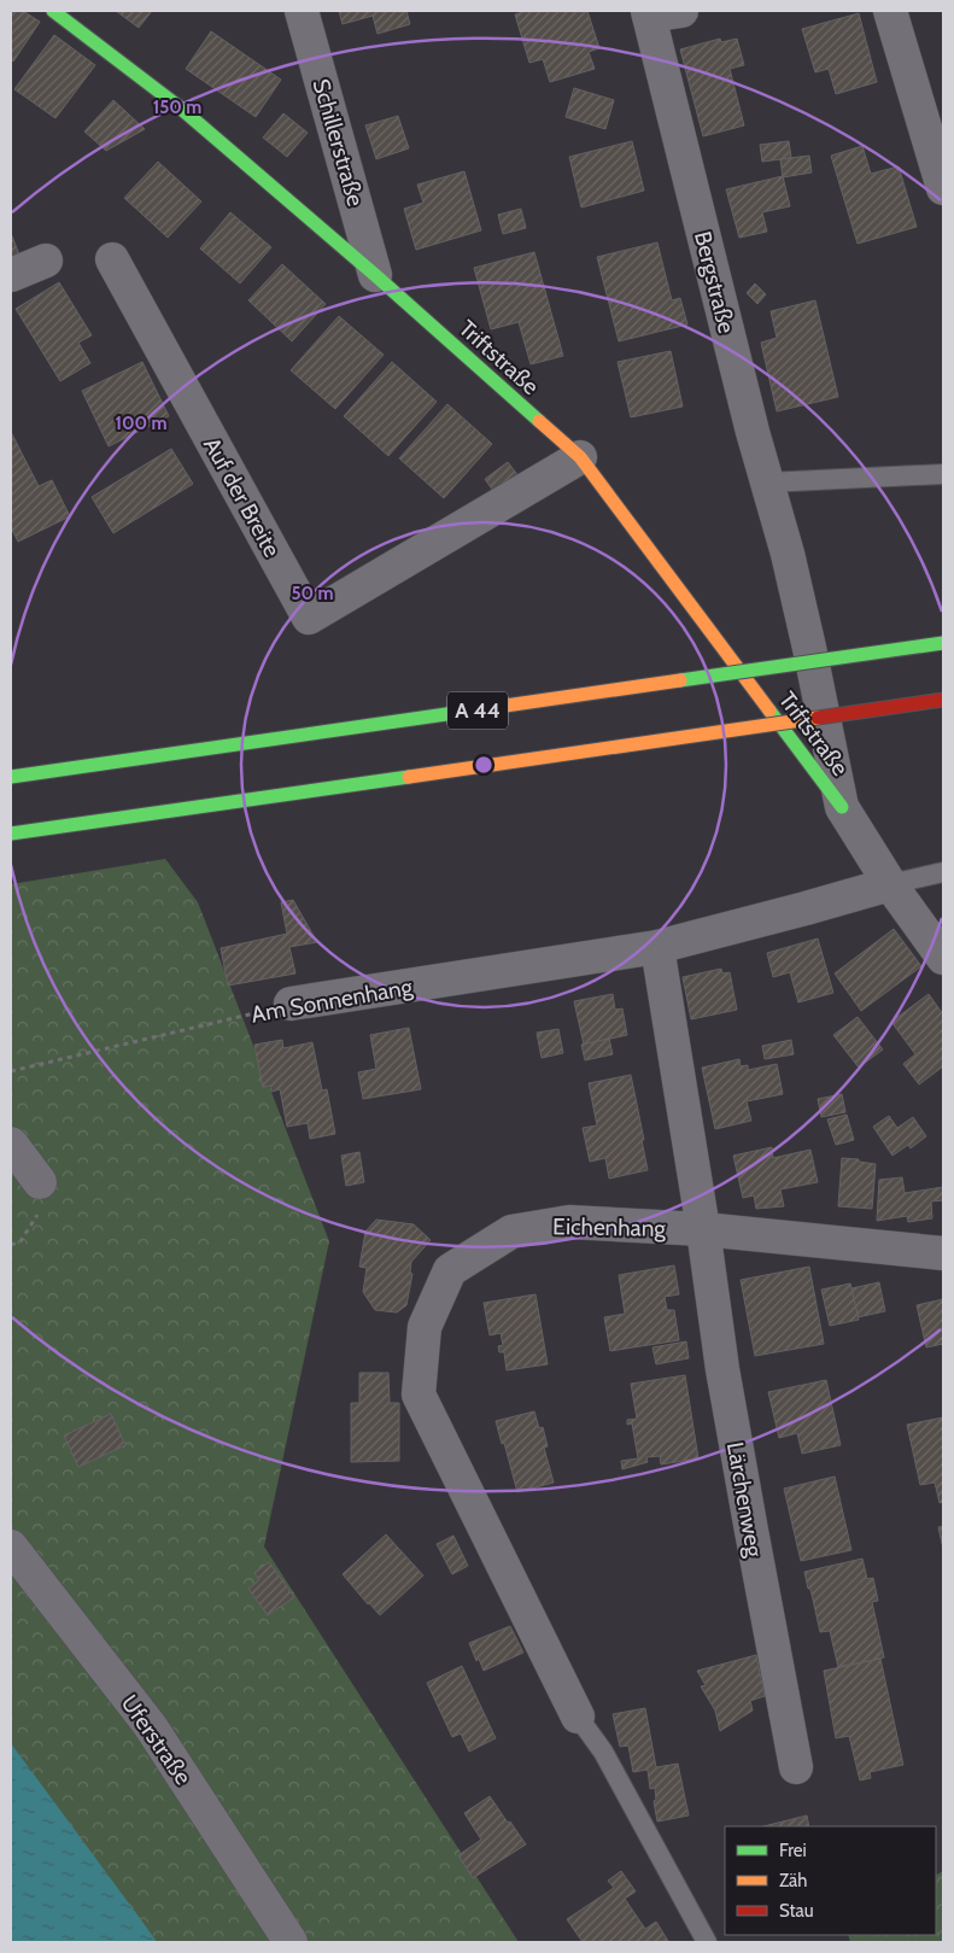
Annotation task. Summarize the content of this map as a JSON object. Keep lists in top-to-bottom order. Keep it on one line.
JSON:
{"streets":{"main road":["Triftstraße","A 44"],"street":["Schillerstraße","Bergstraße","Auf der Breite","Am Sonnenhang","Eichenhang","Lärchenweg","Uferstraße"]},"crossings":[["Schillerstraße","Triftstraße"],["Bergstraße","Triftstraße"],["Triftstraße","Auf der Breite"],["Eichenhang","Lärchenweg"]],"legend":["Frei","Zäh","Stau"],"rings":["150 m","100 m","50 m"]}
